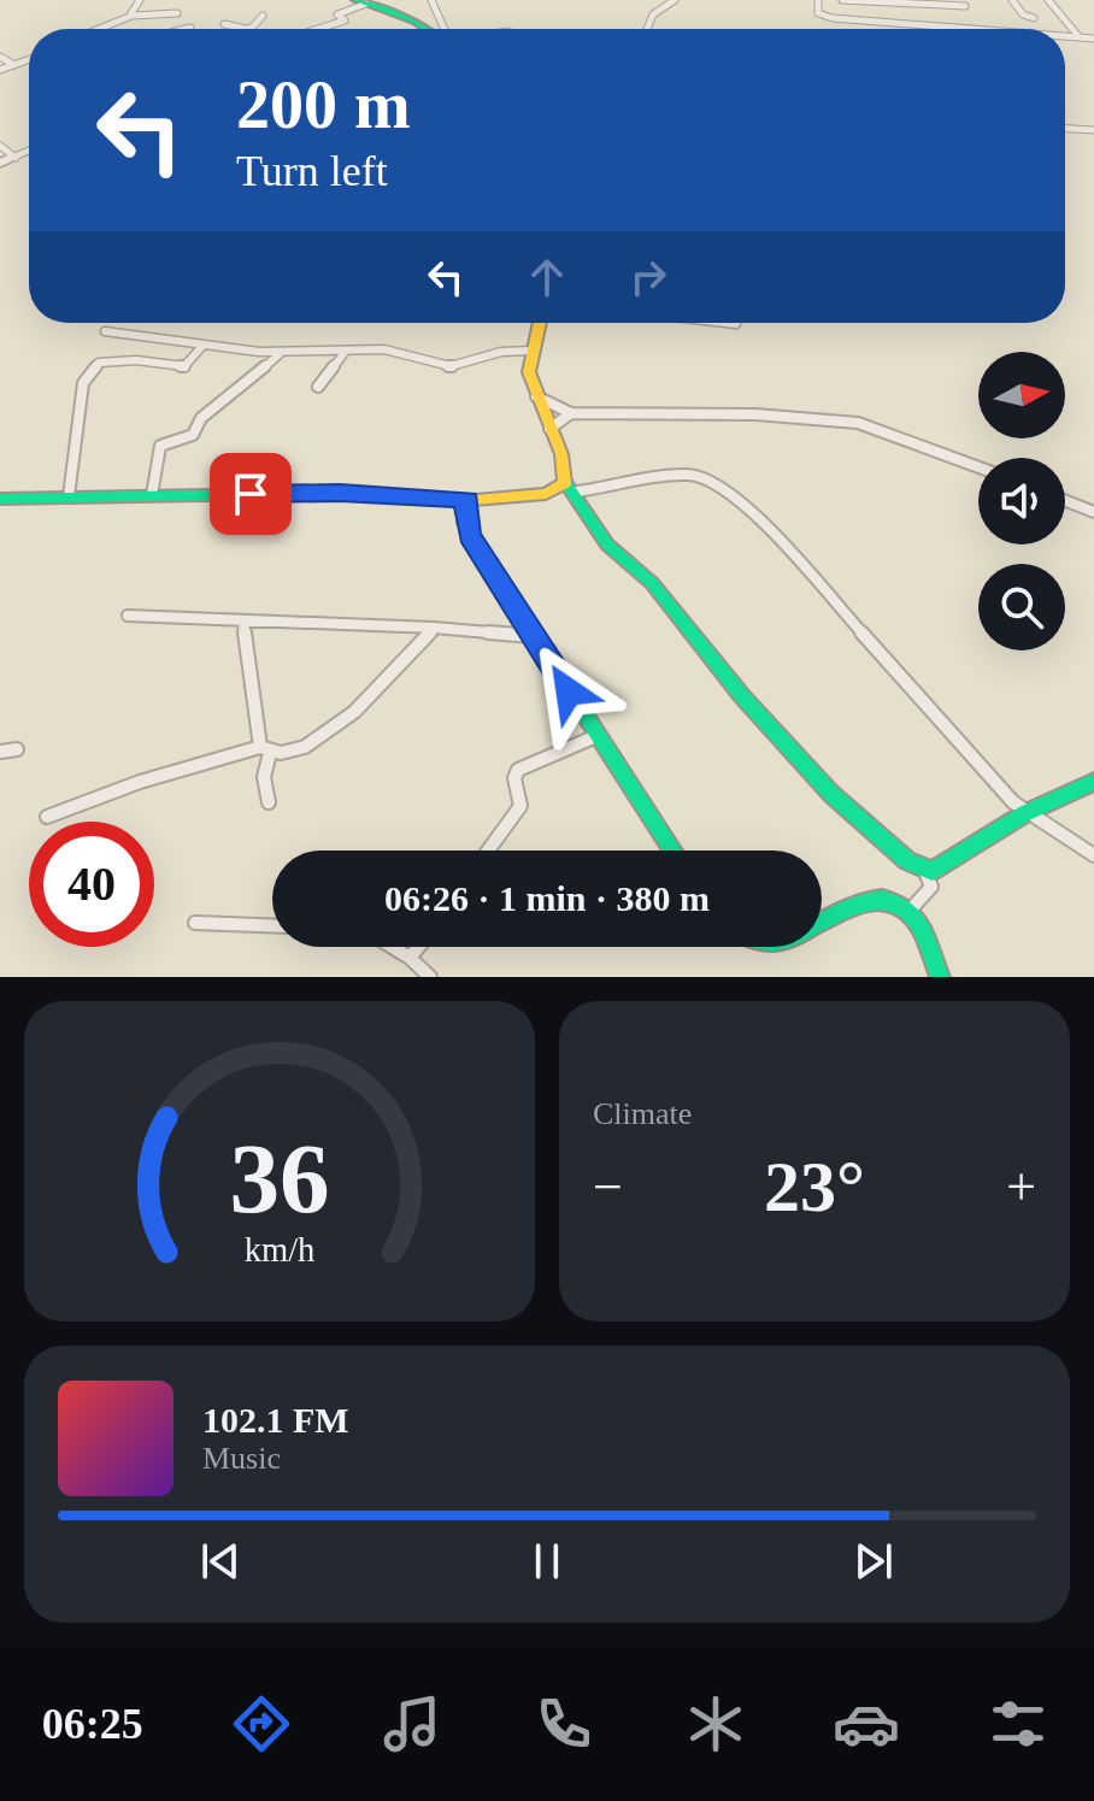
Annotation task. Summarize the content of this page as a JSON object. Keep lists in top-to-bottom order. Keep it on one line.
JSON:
{"north":"right","page":{"turn":["200 m","Turn left"],"limit":"40","trip":"06:26 · 1 min · 380 m","tile":"Climate","heat":["−","23°","+"],"song":["102.1 FM","Music"],"tabs":"06:25","gauge":["36","km/h"]}}
